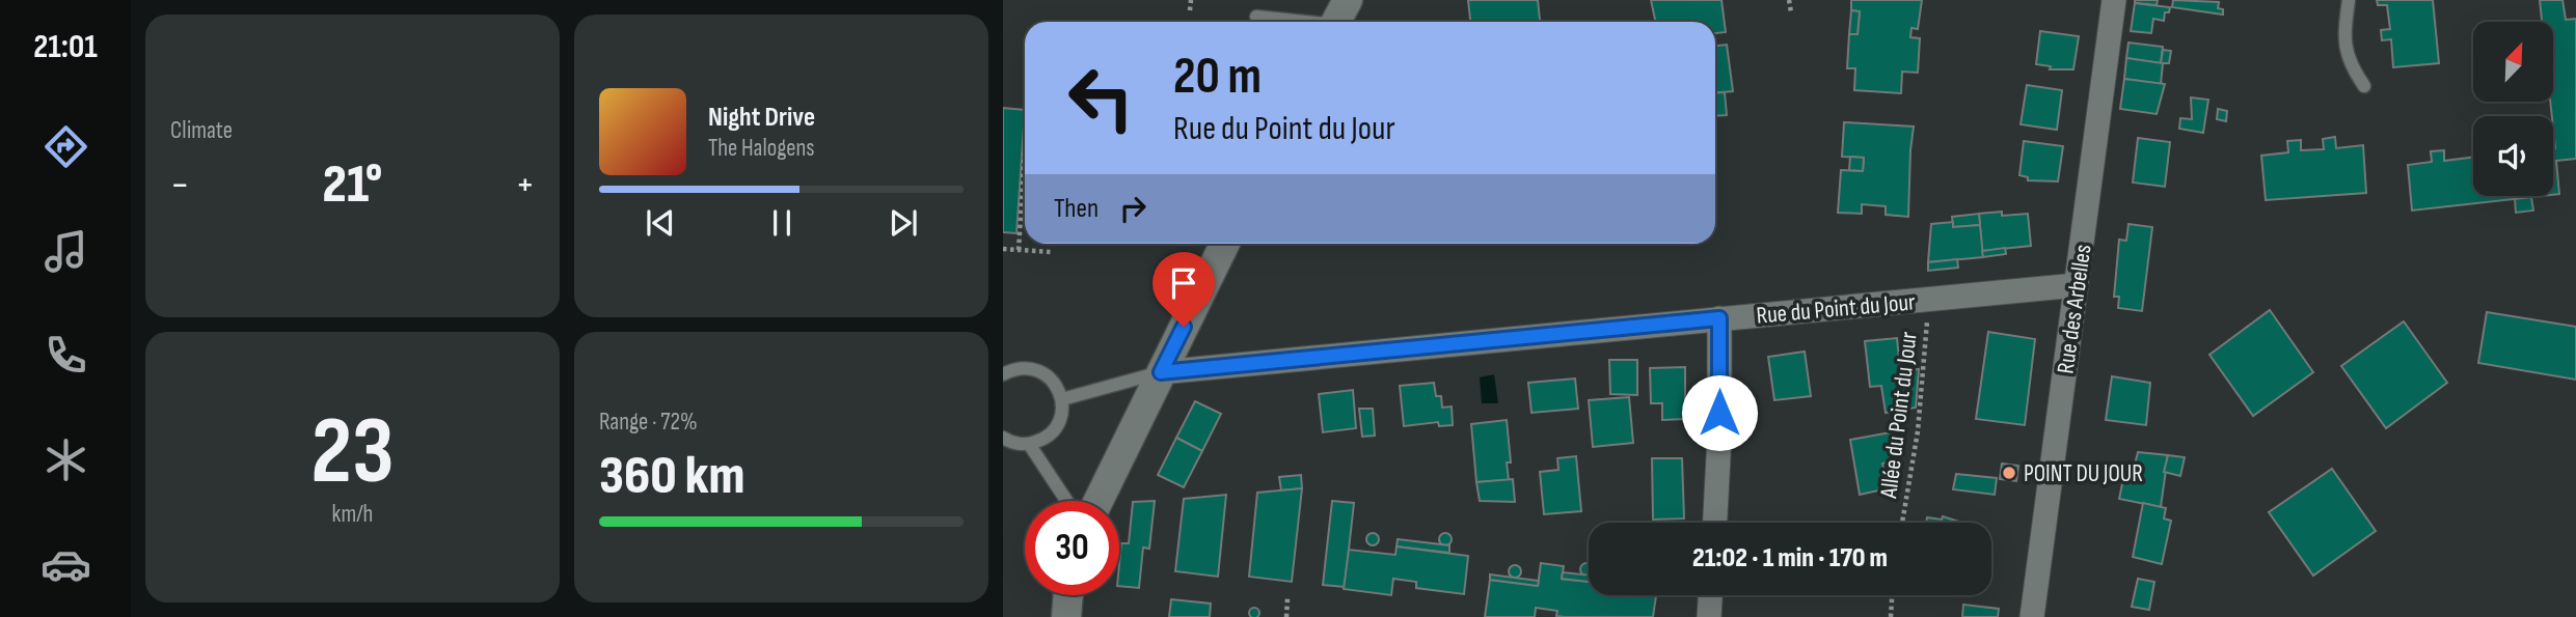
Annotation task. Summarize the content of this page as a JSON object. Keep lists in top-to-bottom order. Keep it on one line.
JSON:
{"streets":{"street":["Rue du Point du Jour","Rue des Arbelles"],"path":["Allée du Point du Jour"]},"crossings":[["Rue du Point du Jour","Rue des Arbelles"],["Rue du Point du Jour","Allée du Point du Jour"]],"places":["POINT DU JOUR"],"north":"top right","page":{"tabs":"21:01","tile":["Climate",["23","km/h"],["Range · 72%","360 km"]],"turn":["20 m","Rue du Point du Jour"],"song":["Night Drive","The Halogens"],"heat":["−","21°","+"],"then":"Then","limit":"30","trip":"21:02 · 1 min · 170 m"}}
